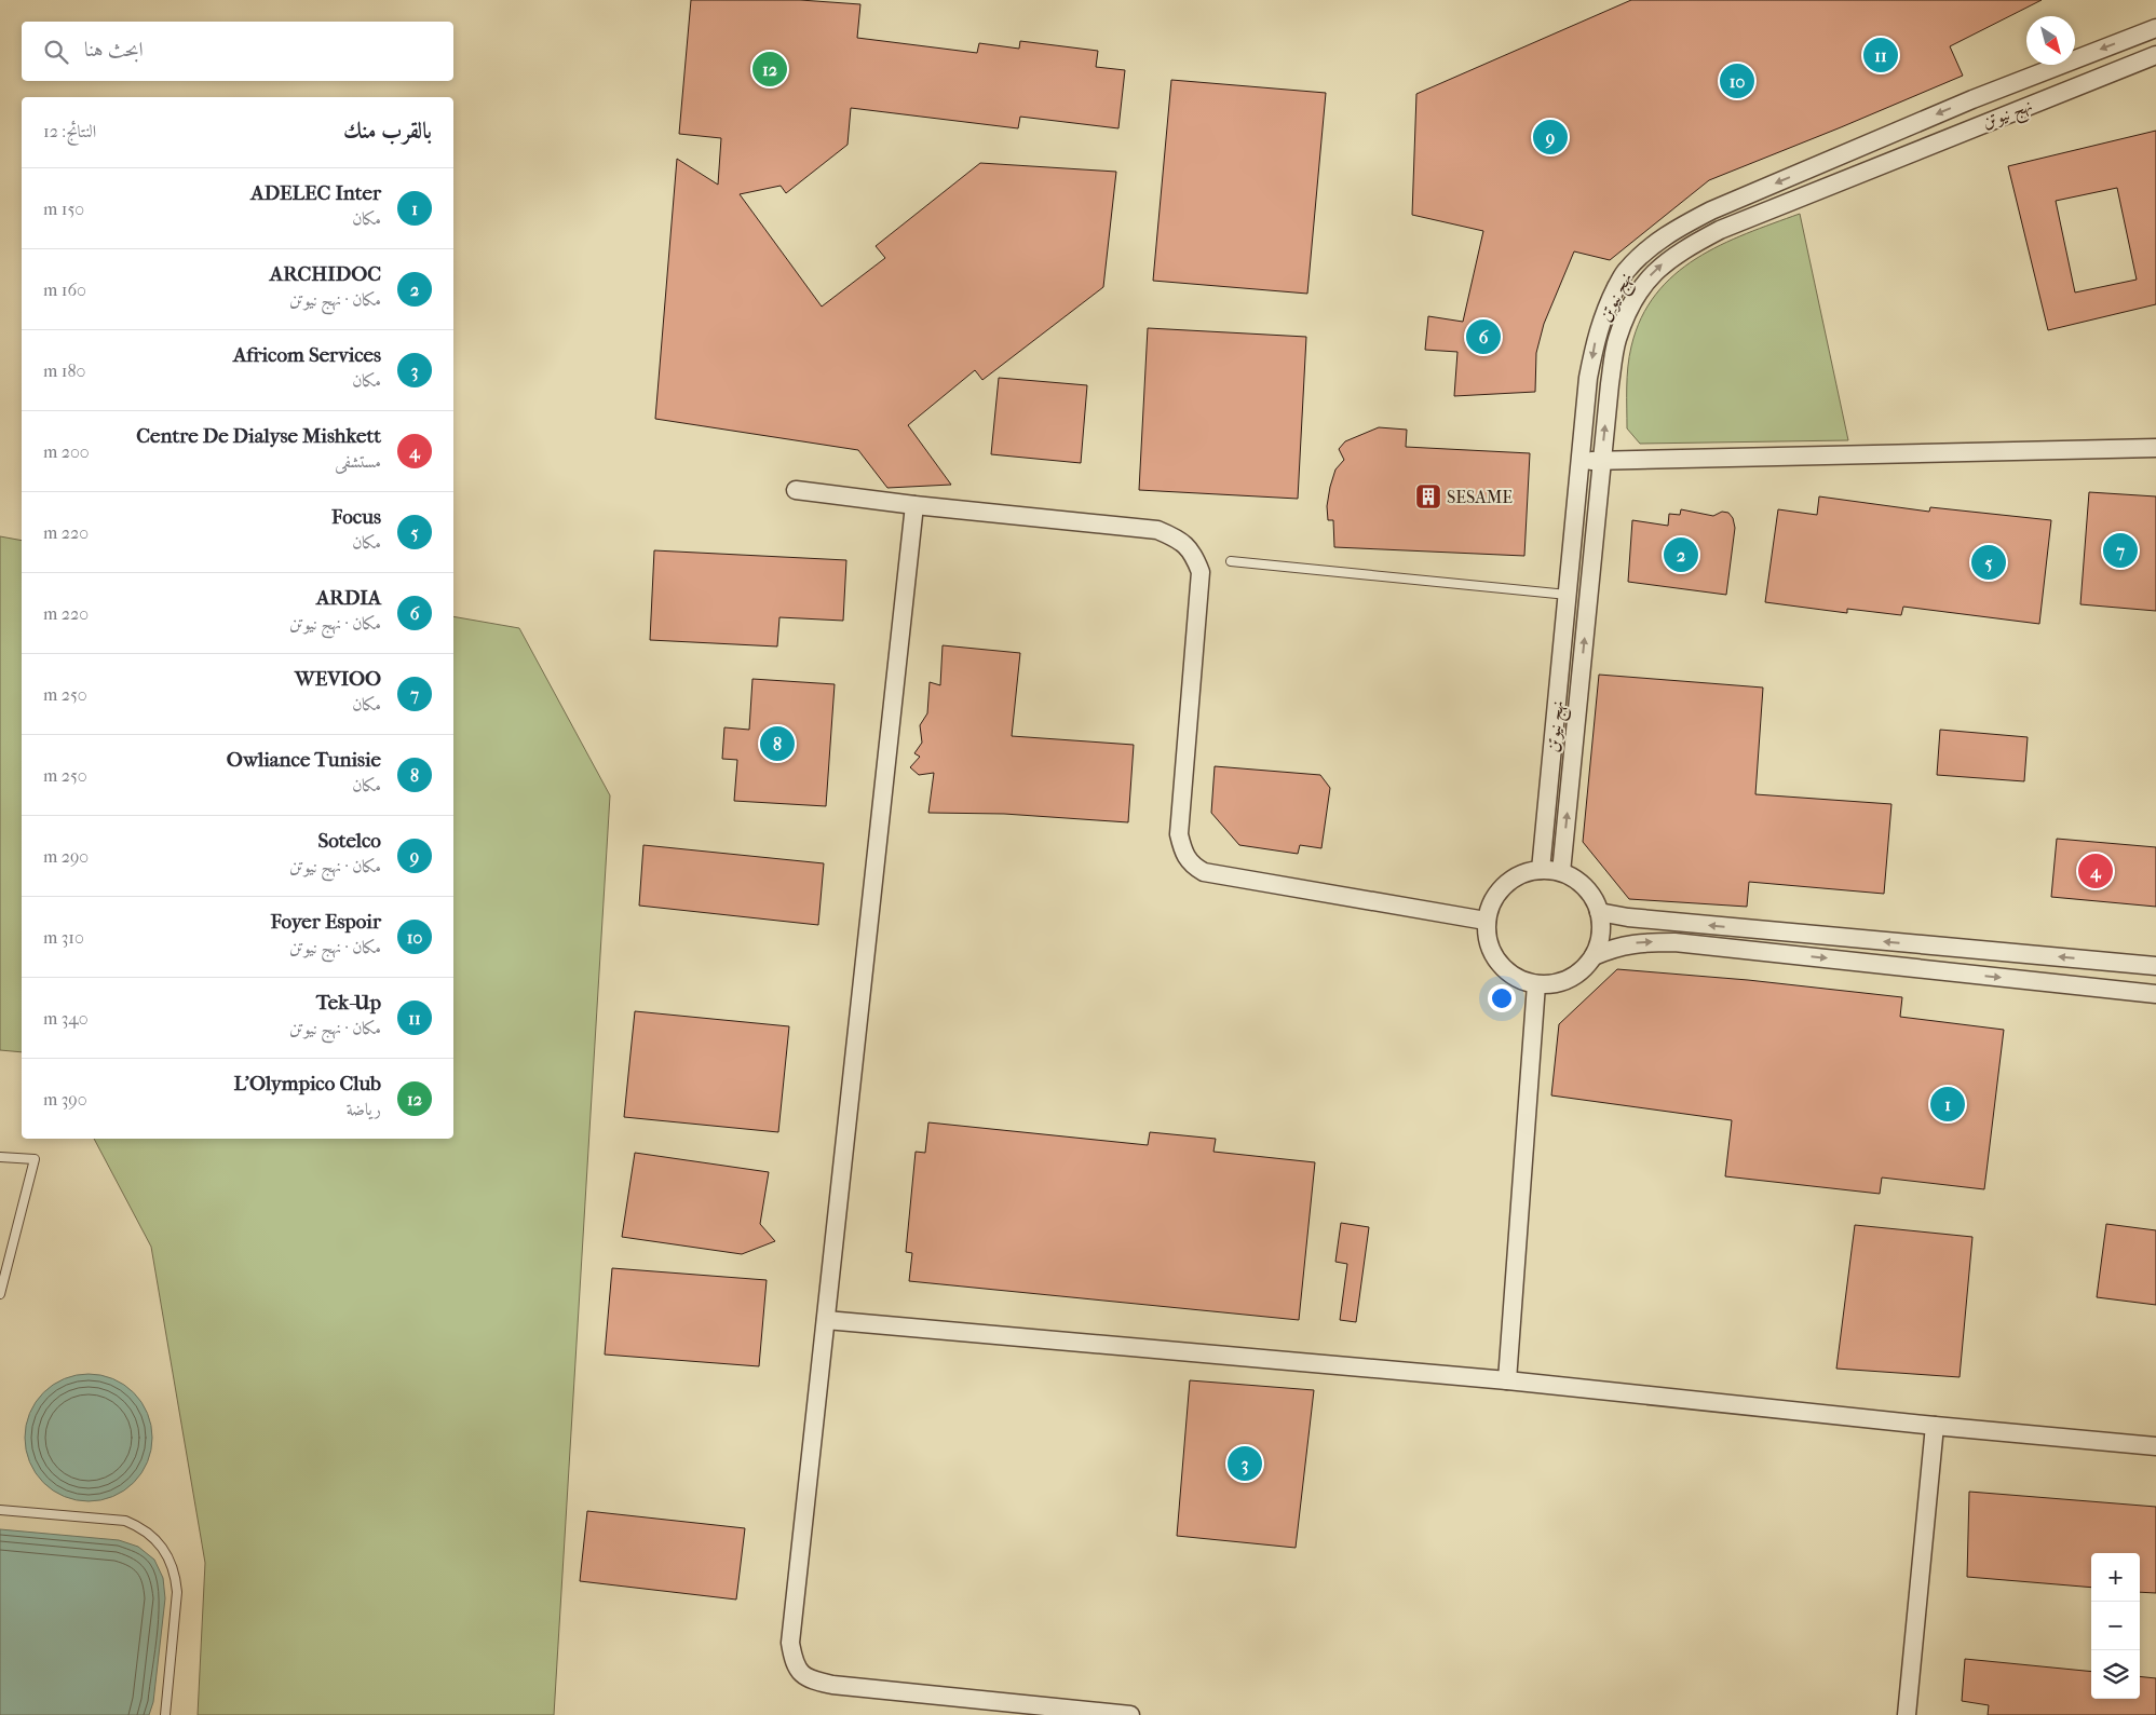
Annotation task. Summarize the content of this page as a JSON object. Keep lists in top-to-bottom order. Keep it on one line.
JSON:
{"streets":{"street":["نهج نيوتن"]},"places":{"building":["SESAME"]},"north":"bottom right","page":{"search":"ابحث هنا","pins":["11","12","10","9","6","7","2","5","8","4","1","3"],"heading":["بالقرب منك","النتائج: 12"],"list":[{"mark":"1","name":"ADELEC Inter","note":"مكان","value":"150 m"},{"mark":"2","name":"ARCHIDOC","note":"مكان · نهج نيوتن","value":"160 m"},{"mark":"3","name":"Africom Services","note":"مكان","value":"180 m"},{"mark":"4","name":"Centre De Dialyse Mishkett","note":"مستشفى","value":"200 m"},{"mark":"5","name":"Focus","note":"مكان","value":"220 m"},{"mark":"6","name":"ARDIA","note":"مكان · نهج نيوتن","value":"220 m"},{"mark":"7","name":"WEVIOO","note":"مكان","value":"250 m"},{"mark":"8","name":"Owliance Tunisie","note":"مكان","value":"250 m"},{"mark":"9","name":"Sotelco","note":"مكان · نهج نيوتن","value":"290 m"},{"mark":"10","name":"Foyer Espoir","note":"مكان · نهج نيوتن","value":"310 m"},{"mark":"11","name":"Tek-Up","note":"مكان · نهج نيوتن","value":"340 m"},{"mark":"12","name":"L'Olympico Club","note":"رياضة","value":"390 m"}],"map_buttons":["+","−"]}}
